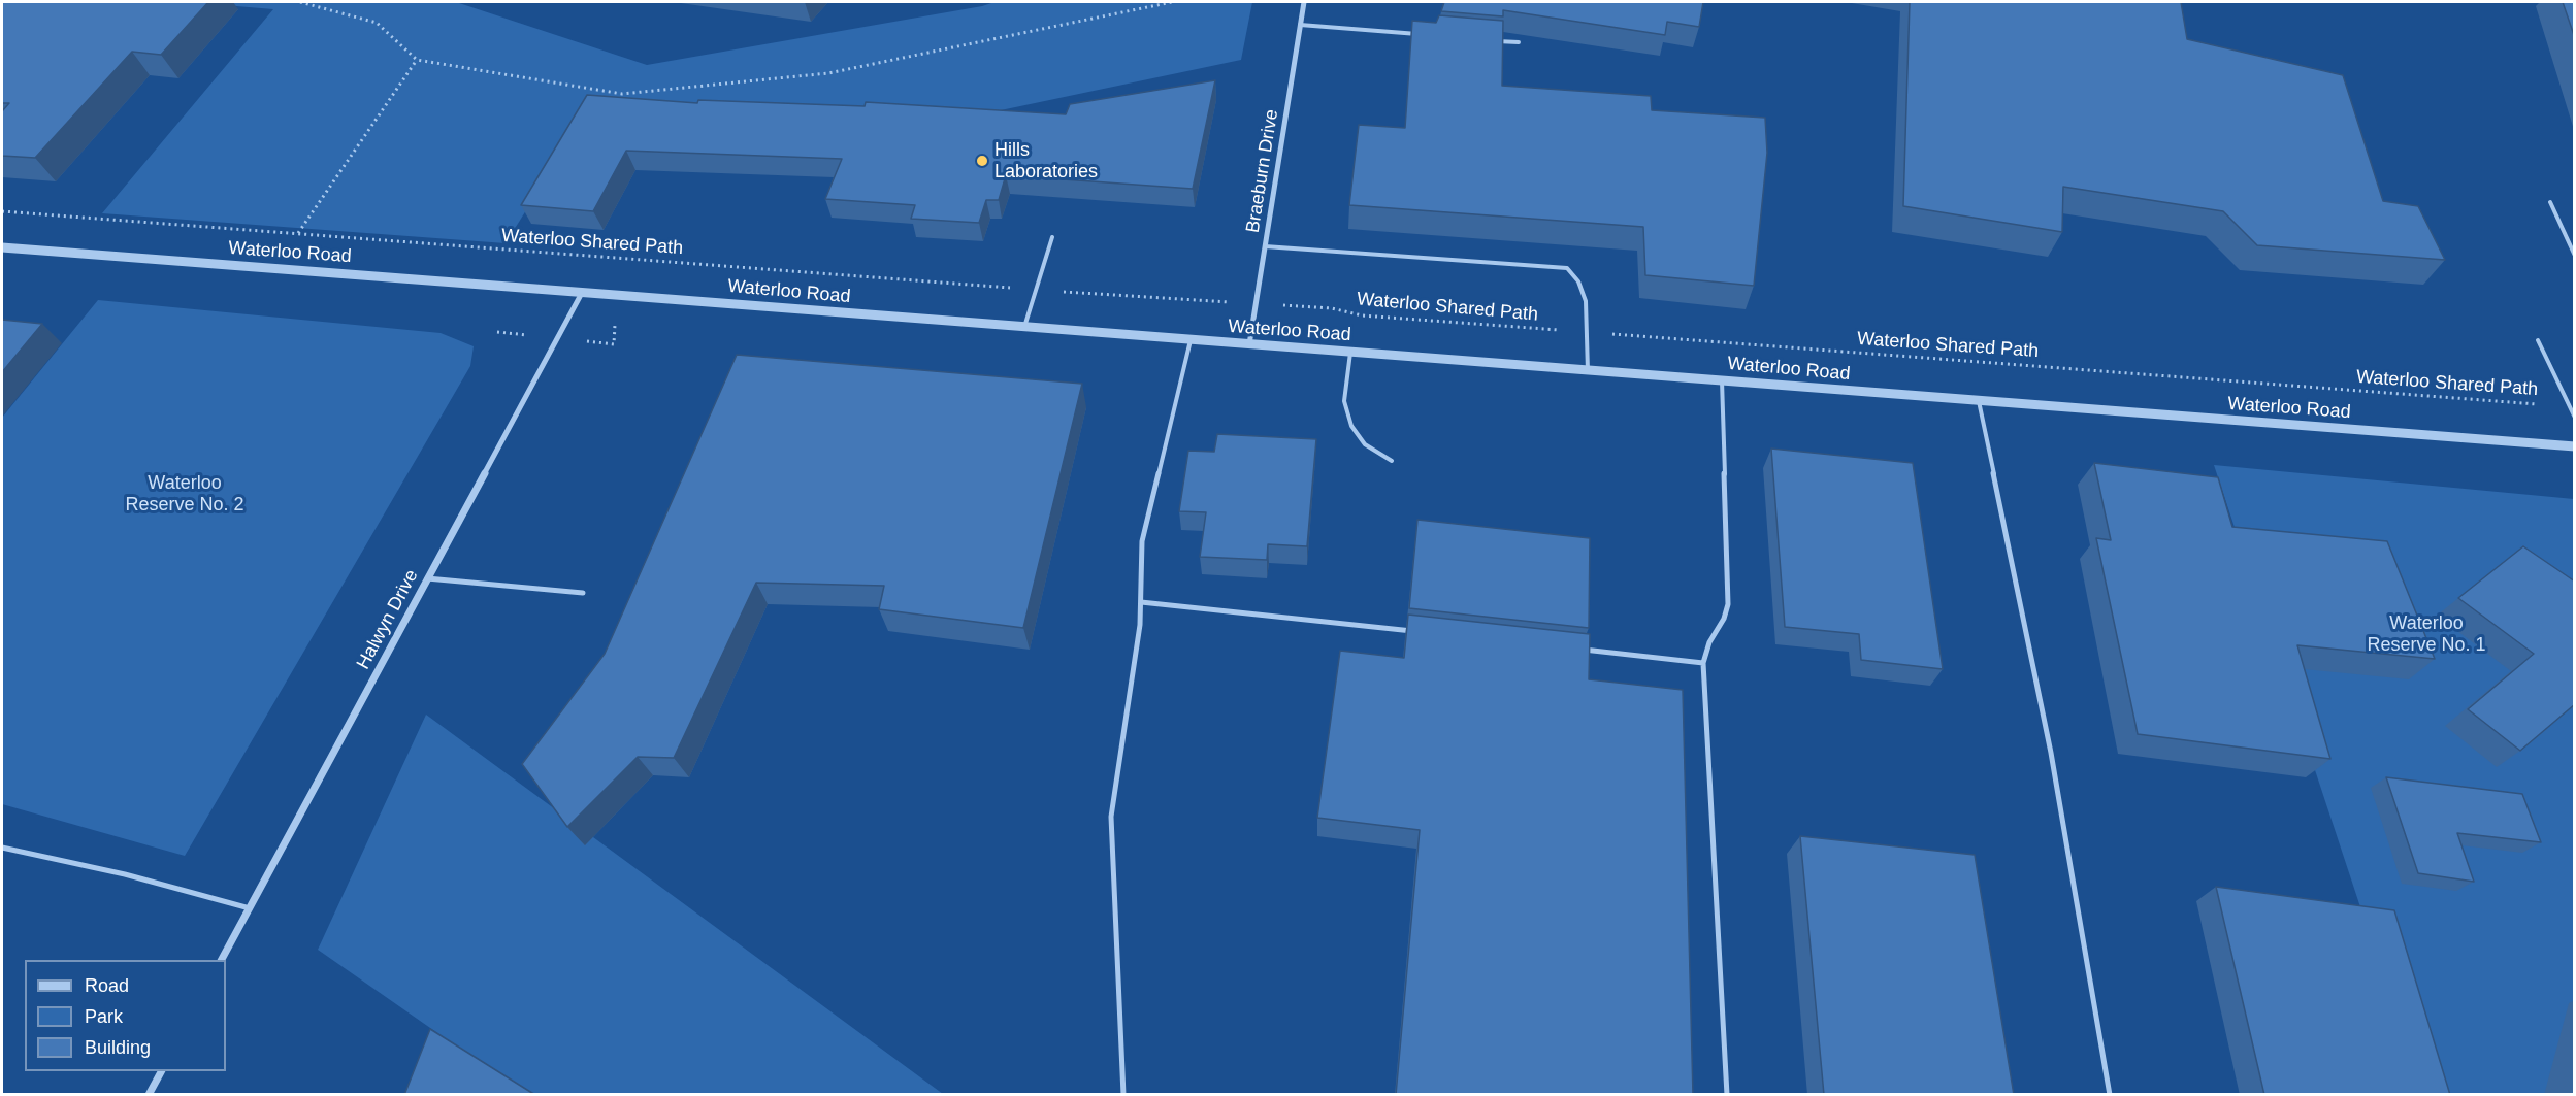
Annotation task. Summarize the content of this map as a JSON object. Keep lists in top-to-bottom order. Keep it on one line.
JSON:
{"streets":{"street":["Braeburn Drive","Waterloo Road","Halwyn Drive"],"path":["Waterloo Shared Path"]},"crossings":[["Braeburn Drive","Waterloo Road"],["Waterloo Road","Halwyn Drive"]],"parks":["Waterloo Reserve No. 2","Waterloo Reserve No. 1"],"places":["Hills Laboratories"],"legend":["Road","Park","Building"]}
